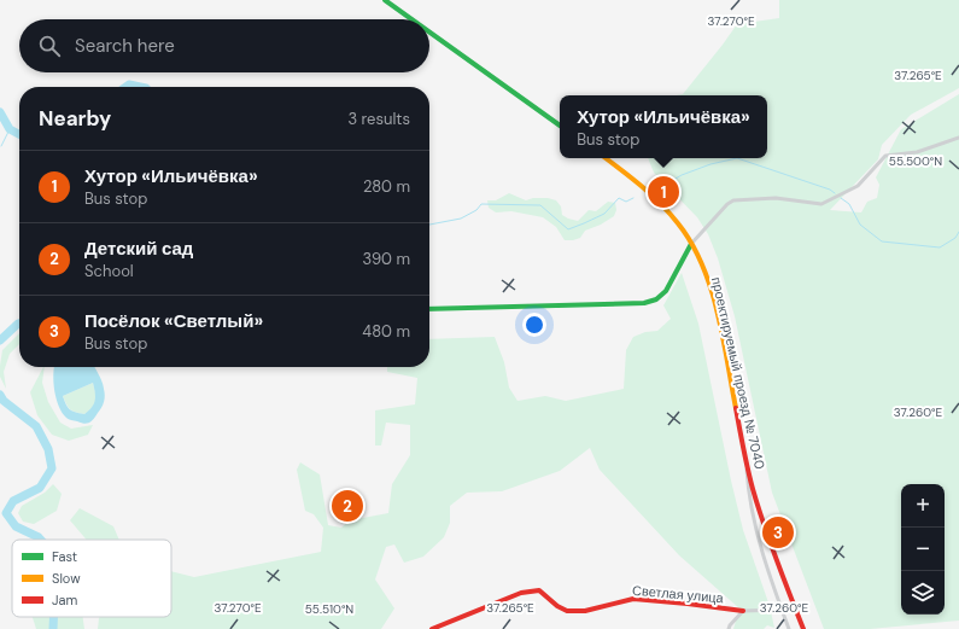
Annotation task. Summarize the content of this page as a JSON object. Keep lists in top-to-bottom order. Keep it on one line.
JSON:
{"streets":{"main road":["проектируемый проезд № 7040","Светлая улица"]},"legend":["Fast","Slow","Jam"],"page":{"search":"Search here","heading":["Nearby","3 results"],"popup":["Хутор «Ильичёвка»","Bus stop"],"list":[{"mark":"1","name":"Хутор «Ильичёвка»","note":"Bus stop","value":"280 m"},{"mark":"2","name":"Детский сад","note":"School","value":"390 m"},{"mark":"3","name":"Посёлок «Светлый»","note":"Bus stop","value":"480 m"}],"pins":["1","2","3"],"map_buttons":["+","−"]},"coordinates":["37.270°E","37.265°E","55.500°N","37.260°E","55.510°N"]}
